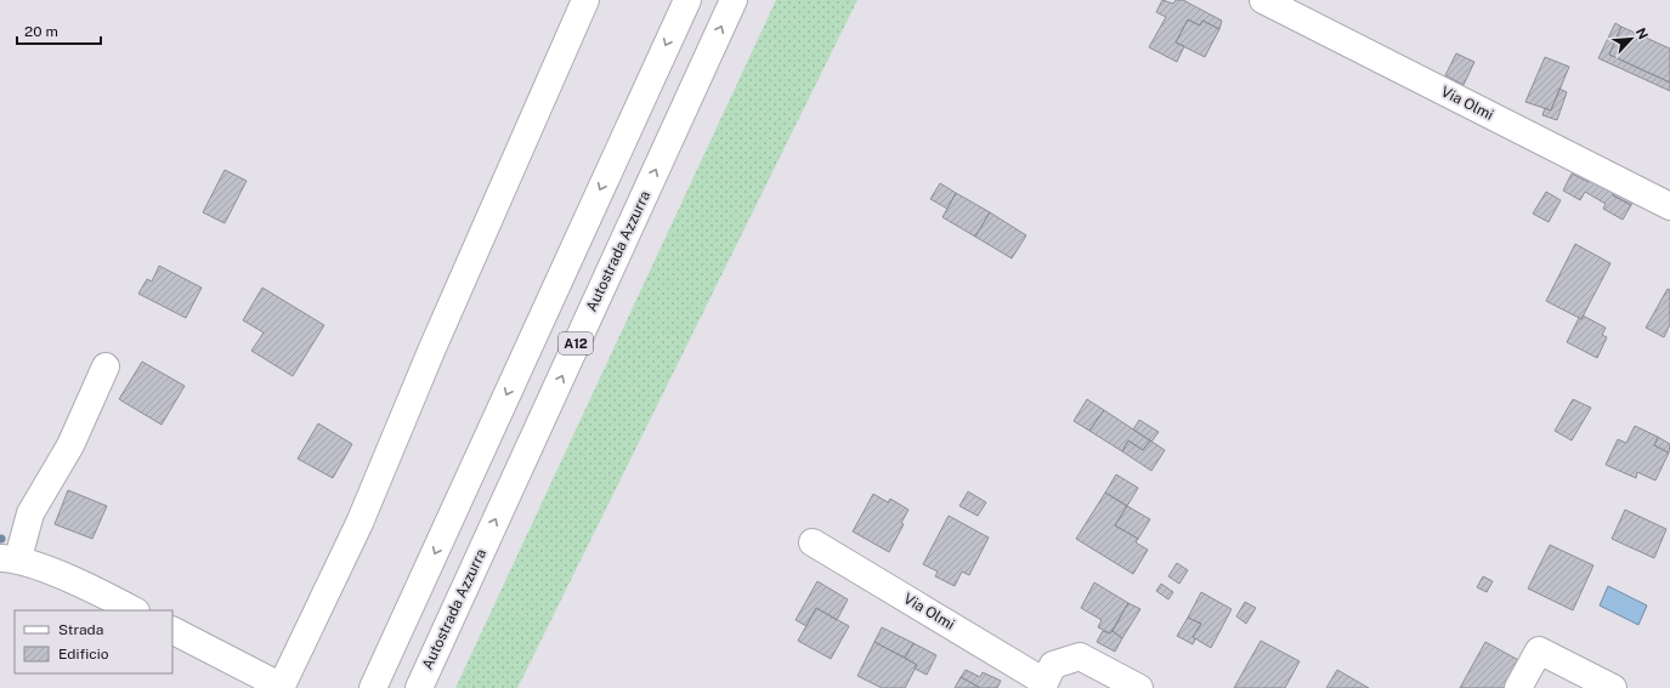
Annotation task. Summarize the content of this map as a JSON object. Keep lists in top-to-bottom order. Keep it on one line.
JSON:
{"streets":{"main road":["Via Olmi","Autostrada Azzurra","A12"]},"legend":["Strada","Edificio"],"scale_bar":"20 m","north":"top right"}
